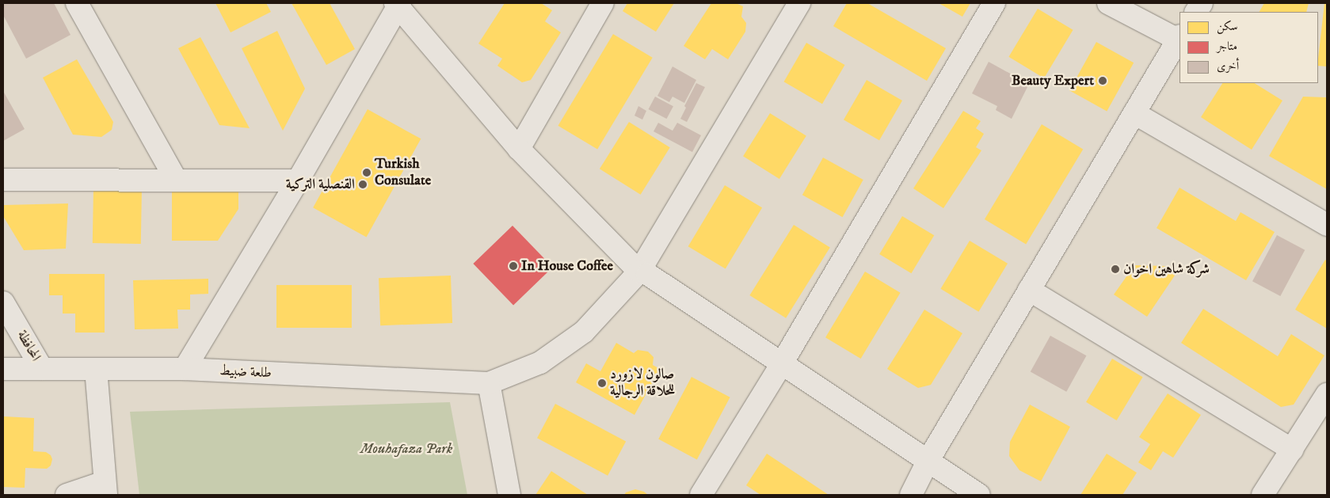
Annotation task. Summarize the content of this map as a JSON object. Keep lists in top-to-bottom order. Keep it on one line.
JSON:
{"streets":{"street":["المحافظة","طلعة ضبيط"]},"crossings":[["المحافظة","طلعة ضبيط"]],"parks":["Mouhafaza Park"],"places":["Beauty Expert","Turkish Consulate","القنصلية التركية","In House Coffee","شركة شاهين اخوان","صالون لازورد للحلاقة الرجالية"],"legend":["سكن","متاجر","أخرى"]}
